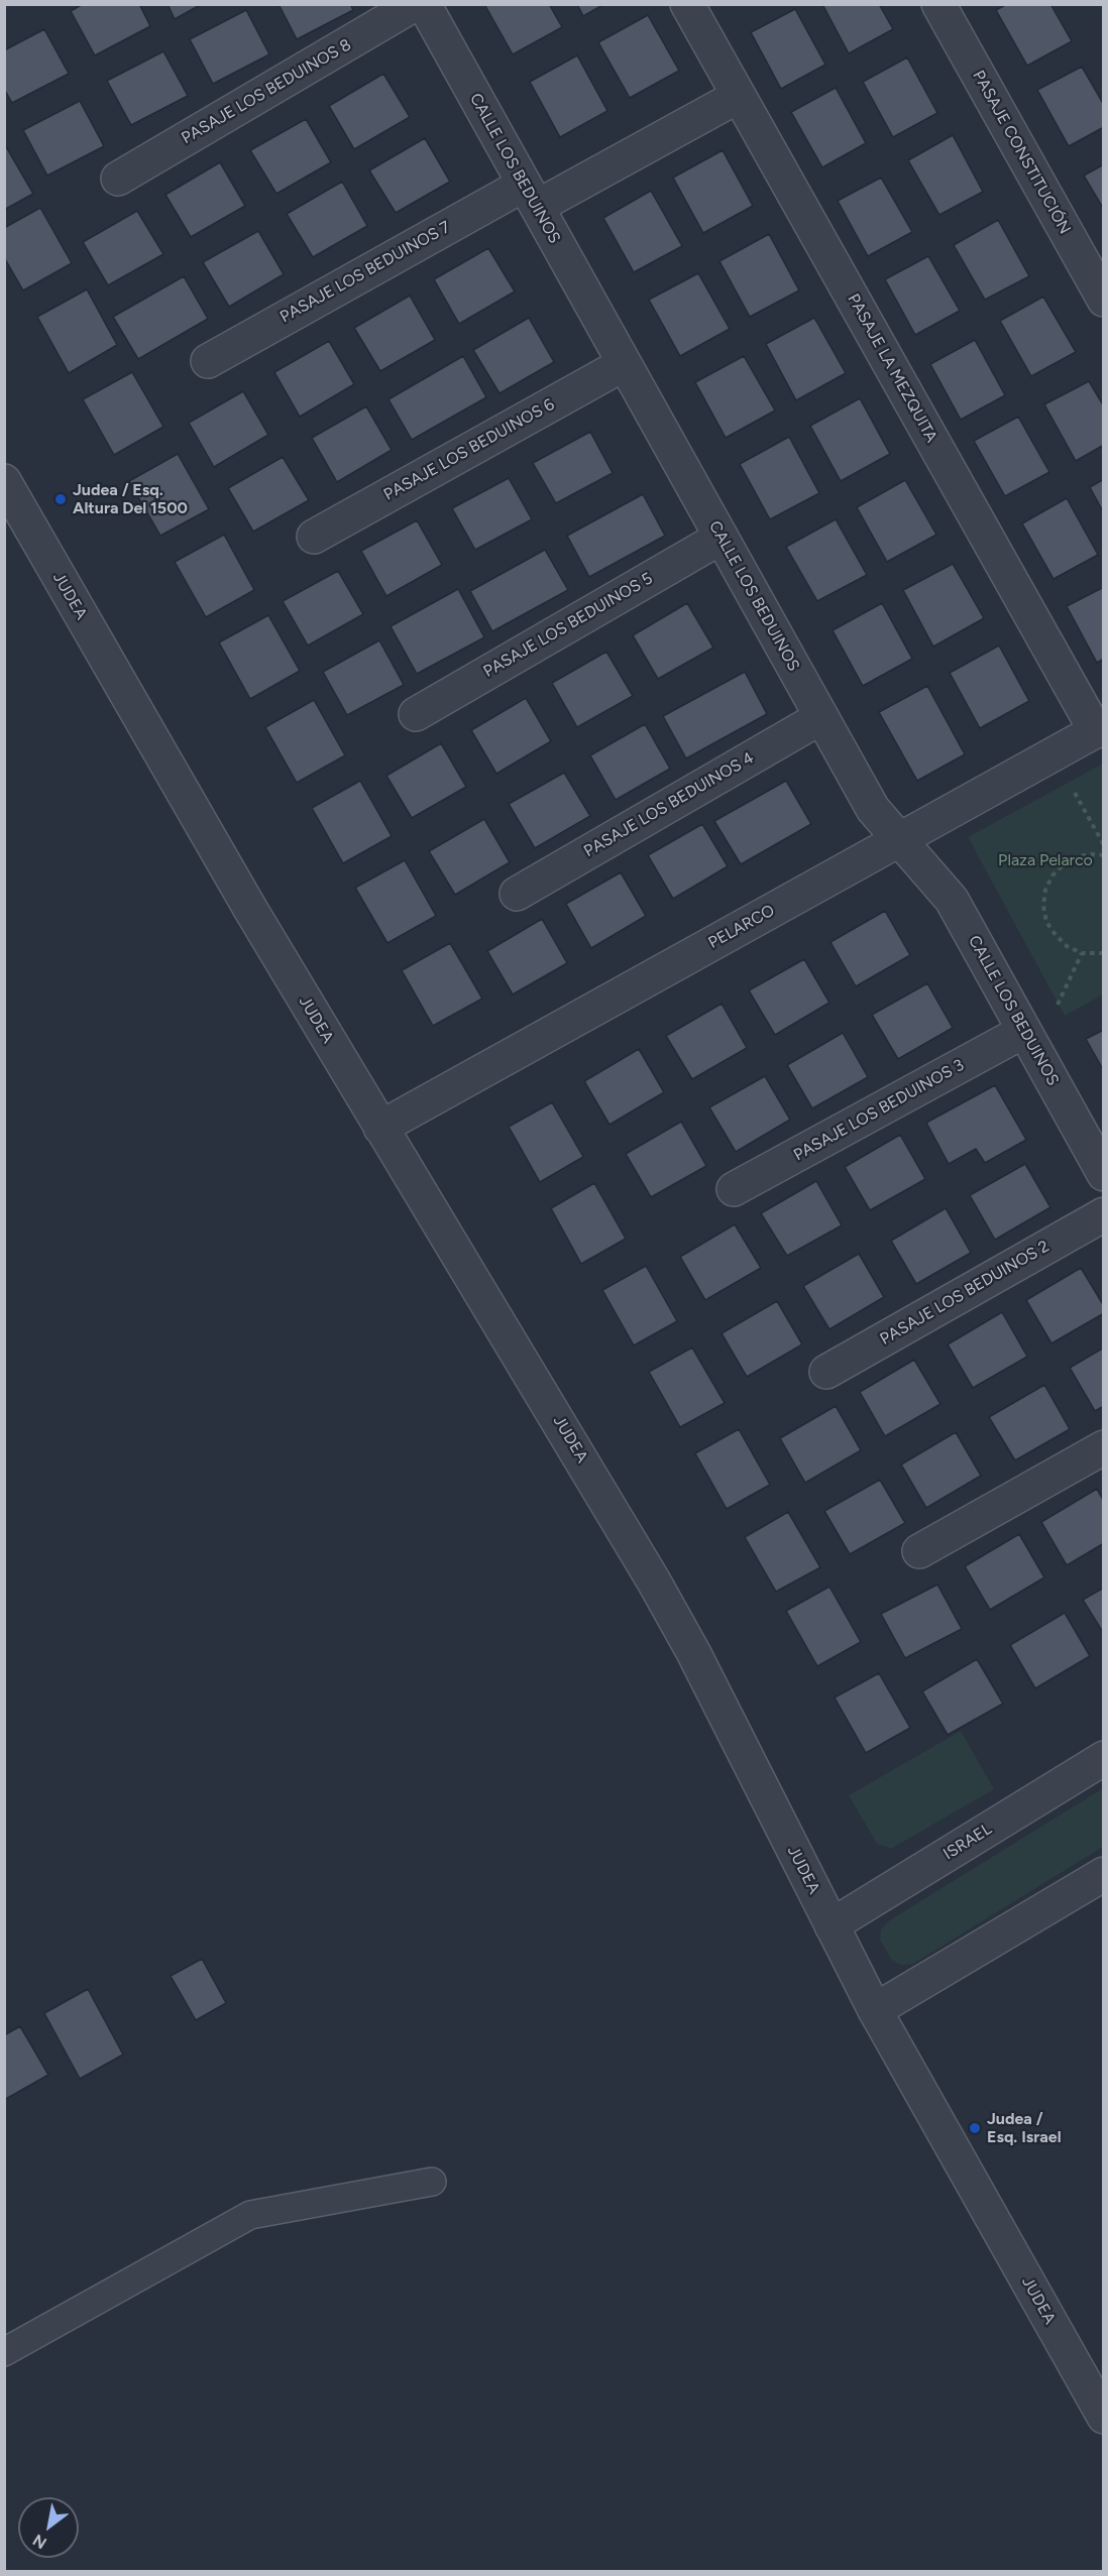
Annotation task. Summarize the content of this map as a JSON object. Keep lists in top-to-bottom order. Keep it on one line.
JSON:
{"streets":{"street":["PASAJE LOS BEDUINOS 8","PASAJE CONSTITUCIÓN","CALLE LOS BEDUINOS","PASAJE LOS BEDUINOS 7","PASAJE LA MEZQUITA","PASAJE LOS BEDUINOS 6","JUDEA","PASAJE LOS BEDUINOS 5","PASAJE LOS BEDUINOS 4","PELARCO","PASAJE LOS BEDUINOS 3","PASAJE LOS BEDUINOS 2","ISRAEL"]},"crossings":[["CALLE LOS BEDUINOS","PASAJE LOS BEDUINOS 7"],["CALLE LOS BEDUINOS","PASAJE LOS BEDUINOS 6"],["CALLE LOS BEDUINOS","PASAJE LOS BEDUINOS 5"],["CALLE LOS BEDUINOS","PASAJE LOS BEDUINOS 4"],["CALLE LOS BEDUINOS","PELARCO"],["CALLE LOS BEDUINOS","PASAJE LOS BEDUINOS 3"],["PASAJE LOS BEDUINOS 7","PASAJE LA MEZQUITA"],["PASAJE LA MEZQUITA","PELARCO"],["JUDEA","PELARCO"],["JUDEA","ISRAEL"]],"parks":["Plaza Pelarco"],"places":["Judea / Esq. Altura Del 1500","Judea / Esq. Israel"],"north":"bottom left"}
